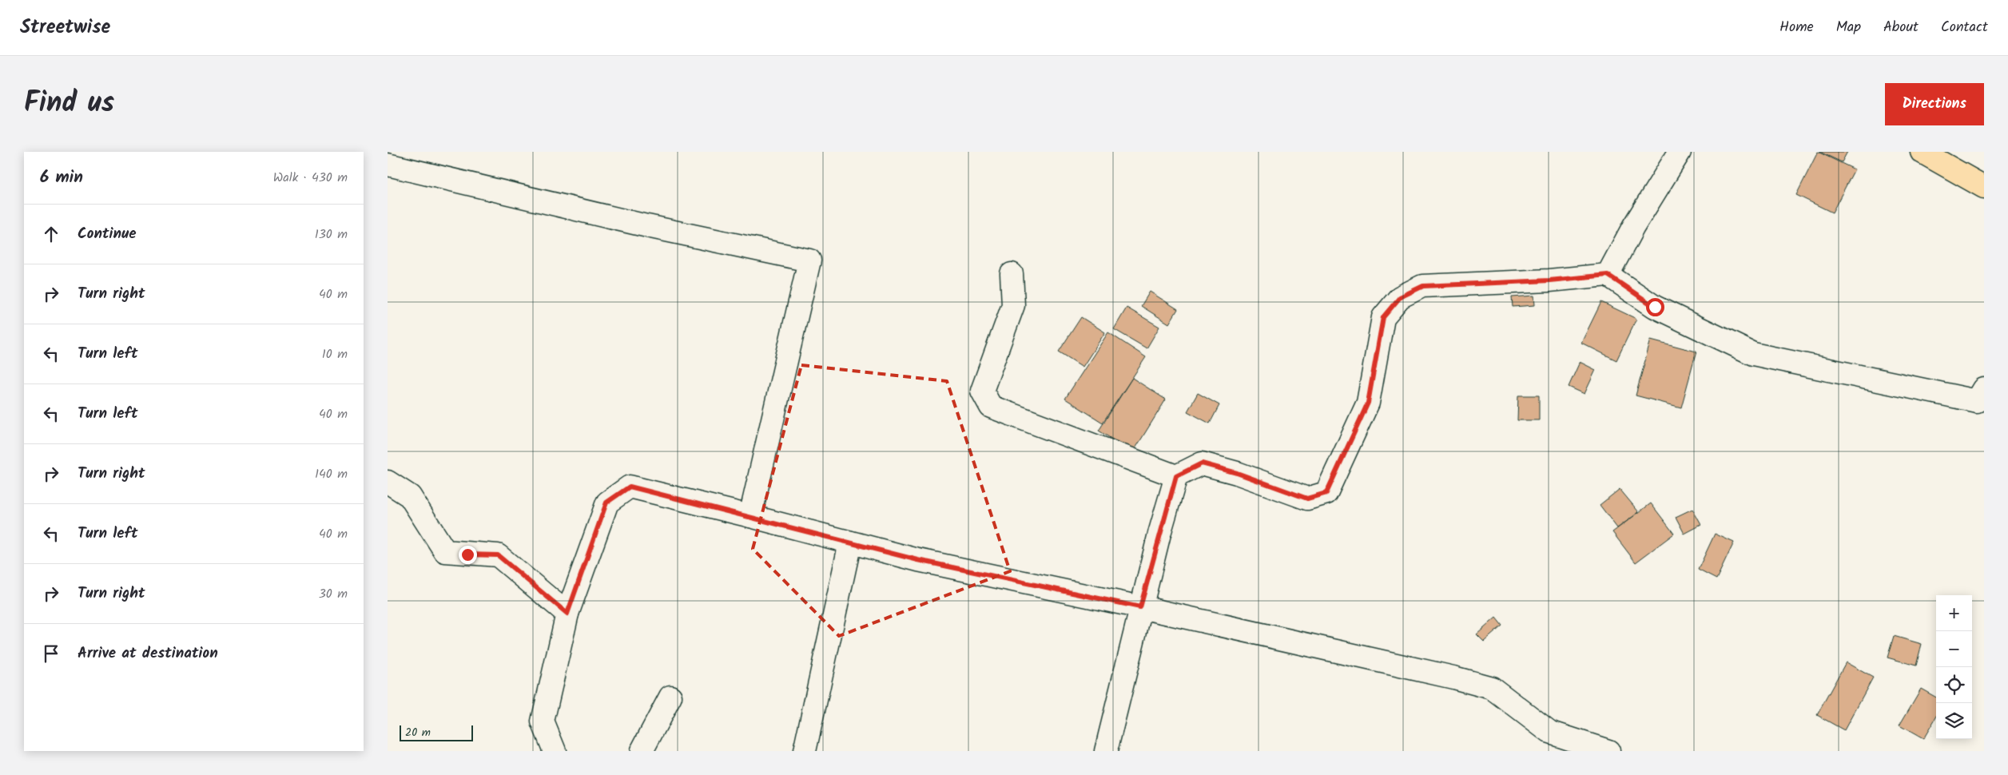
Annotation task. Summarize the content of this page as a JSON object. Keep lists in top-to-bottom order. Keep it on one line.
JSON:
{"scale_bar":"20 m","page":{"header":"Streetwise","nav":["Home","Map","About","Contact"],"title":"Find us","buttons":"Directions","heading":["6 min","Walk · 430 m"],"list":[["Continue","130 m"],["Turn right","40 m"],["Turn left","10 m"],["Turn left","40 m"],["Turn right","140 m"],["Turn left","40 m"],["Turn right","30 m"],"Arrive at destination"],"map_buttons":["+","−"],"scale":"20 m"}}
